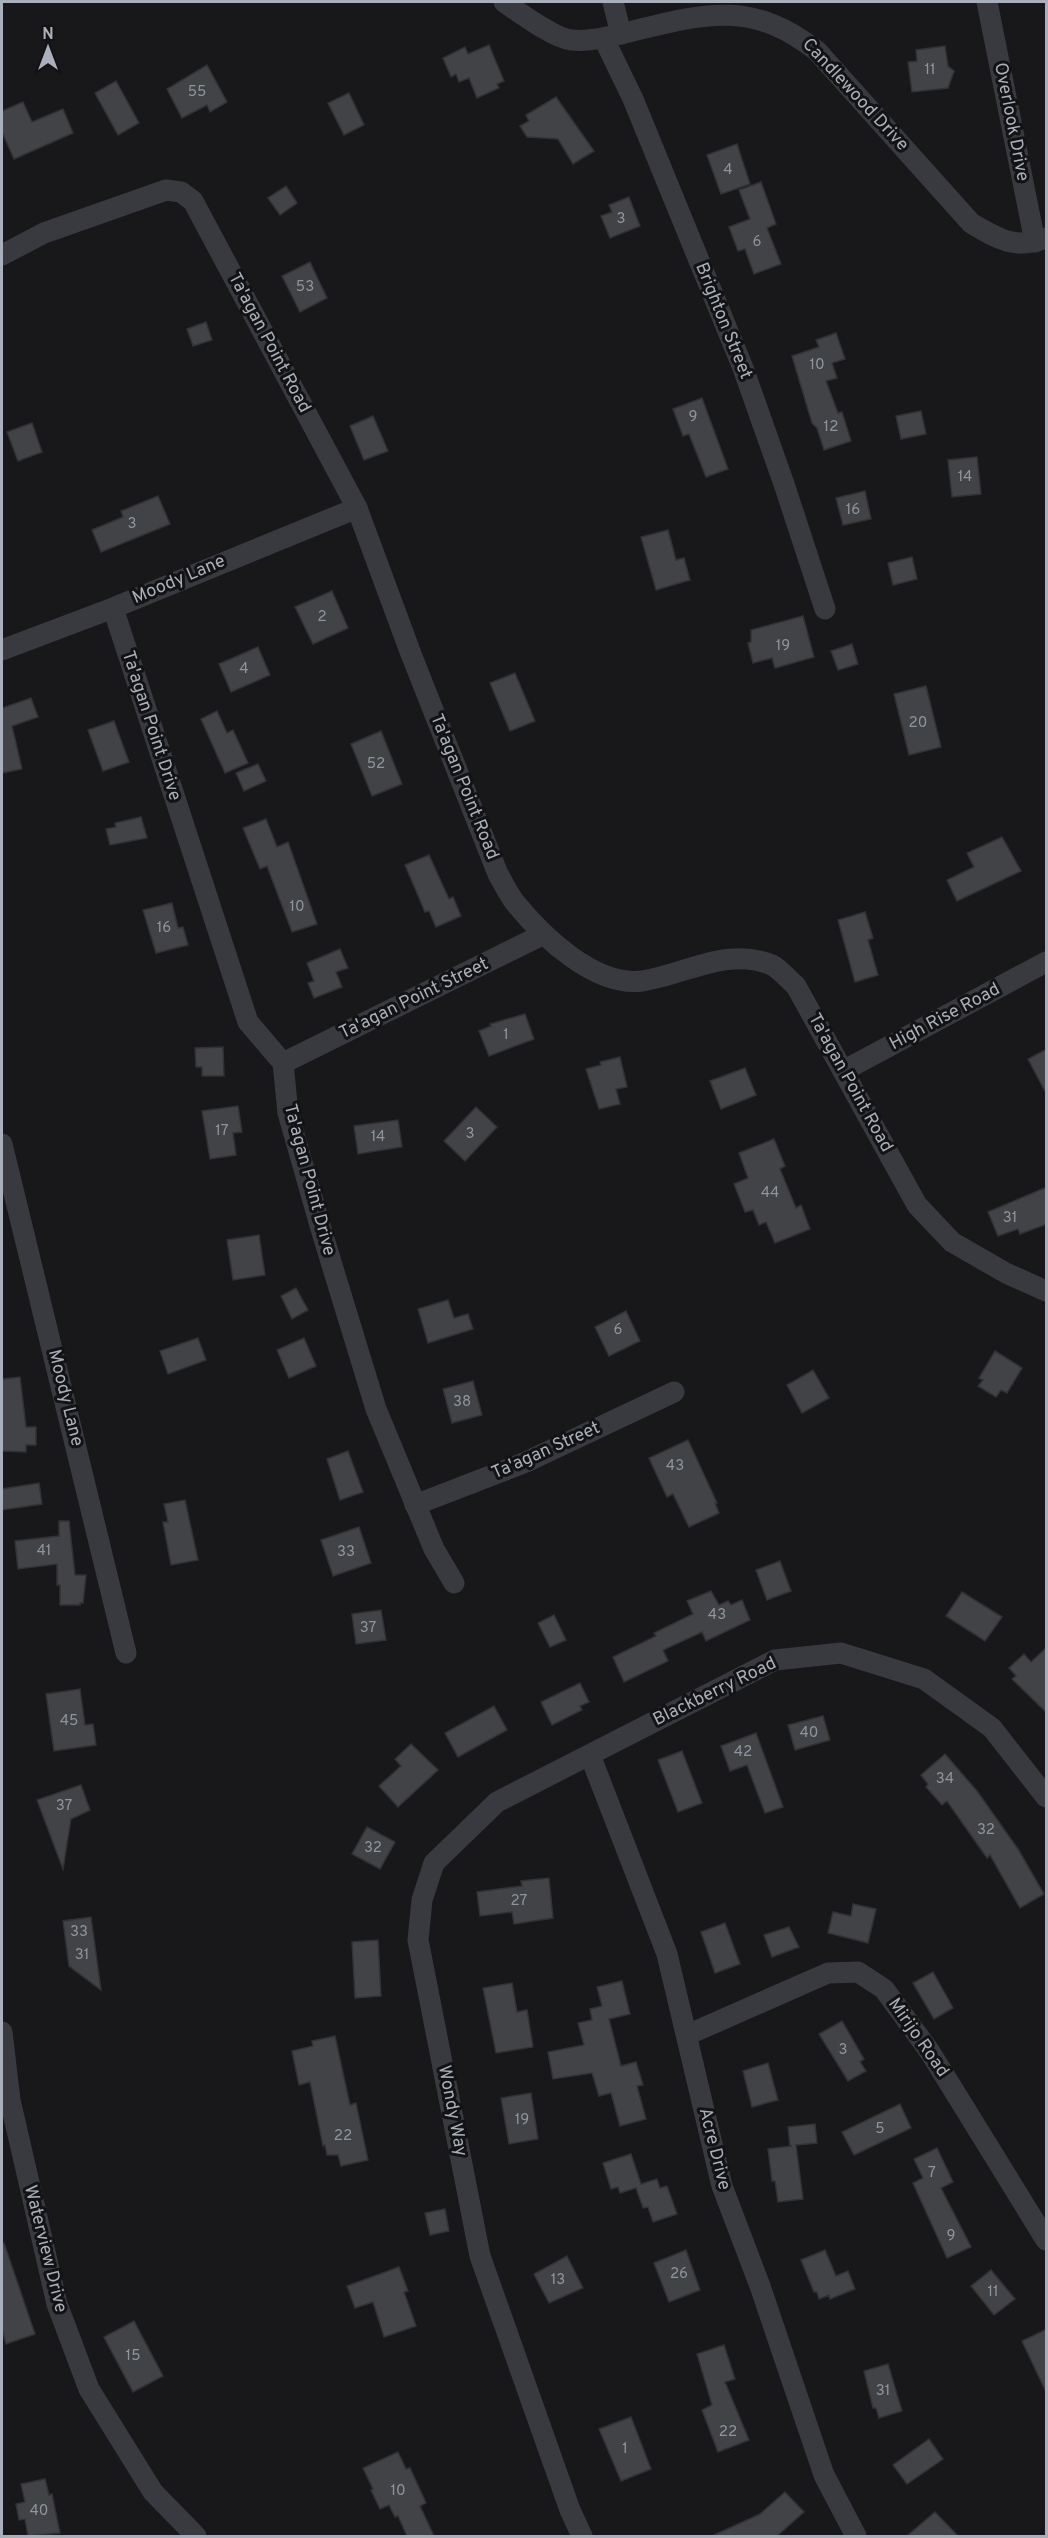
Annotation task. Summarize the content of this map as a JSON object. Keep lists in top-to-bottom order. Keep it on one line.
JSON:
{"streets":{"street":["Candlewood Drive","Overlook Drive","Brighton Street","Ta'agan Point Road","Moody Lane","Ta'agan Point Drive","Ta'agan Point Street","High Rise Road","Ta'agan Street","Blackberry Road","Mirijo Road","Wondy Way","Acre Drive","Waterview Drive"]},"crossings":[["Candlewood Drive","Overlook Drive"],["Candlewood Drive","Brighton Street"],["Ta'agan Point Road","Moody Lane"],["Ta'agan Point Road","Ta'agan Point Street"],["Ta'agan Point Road","High Rise Road"],["Moody Lane","Ta'agan Point Drive"],["Ta'agan Point Drive","Ta'agan Point Street"],["Ta'agan Point Drive","Ta'agan Street"],["Blackberry Road","Wondy Way"],["Blackberry Road","Acre Drive"],["Mirijo Road","Acre Drive"],["Wondy Way","Acre Drive"]],"house_numbers":["11","55","4","3","6","53","10","9","12","14","16","3","2","19","4","20","52","10","16","1","17","3","14","44","31","6","38","43","41","33","43","37","45","40","42","34","37","32","32","27","33","31","3","19","5","22","7","9","26","13","11","15","31","22","1","10","40"],"north":"top"}
